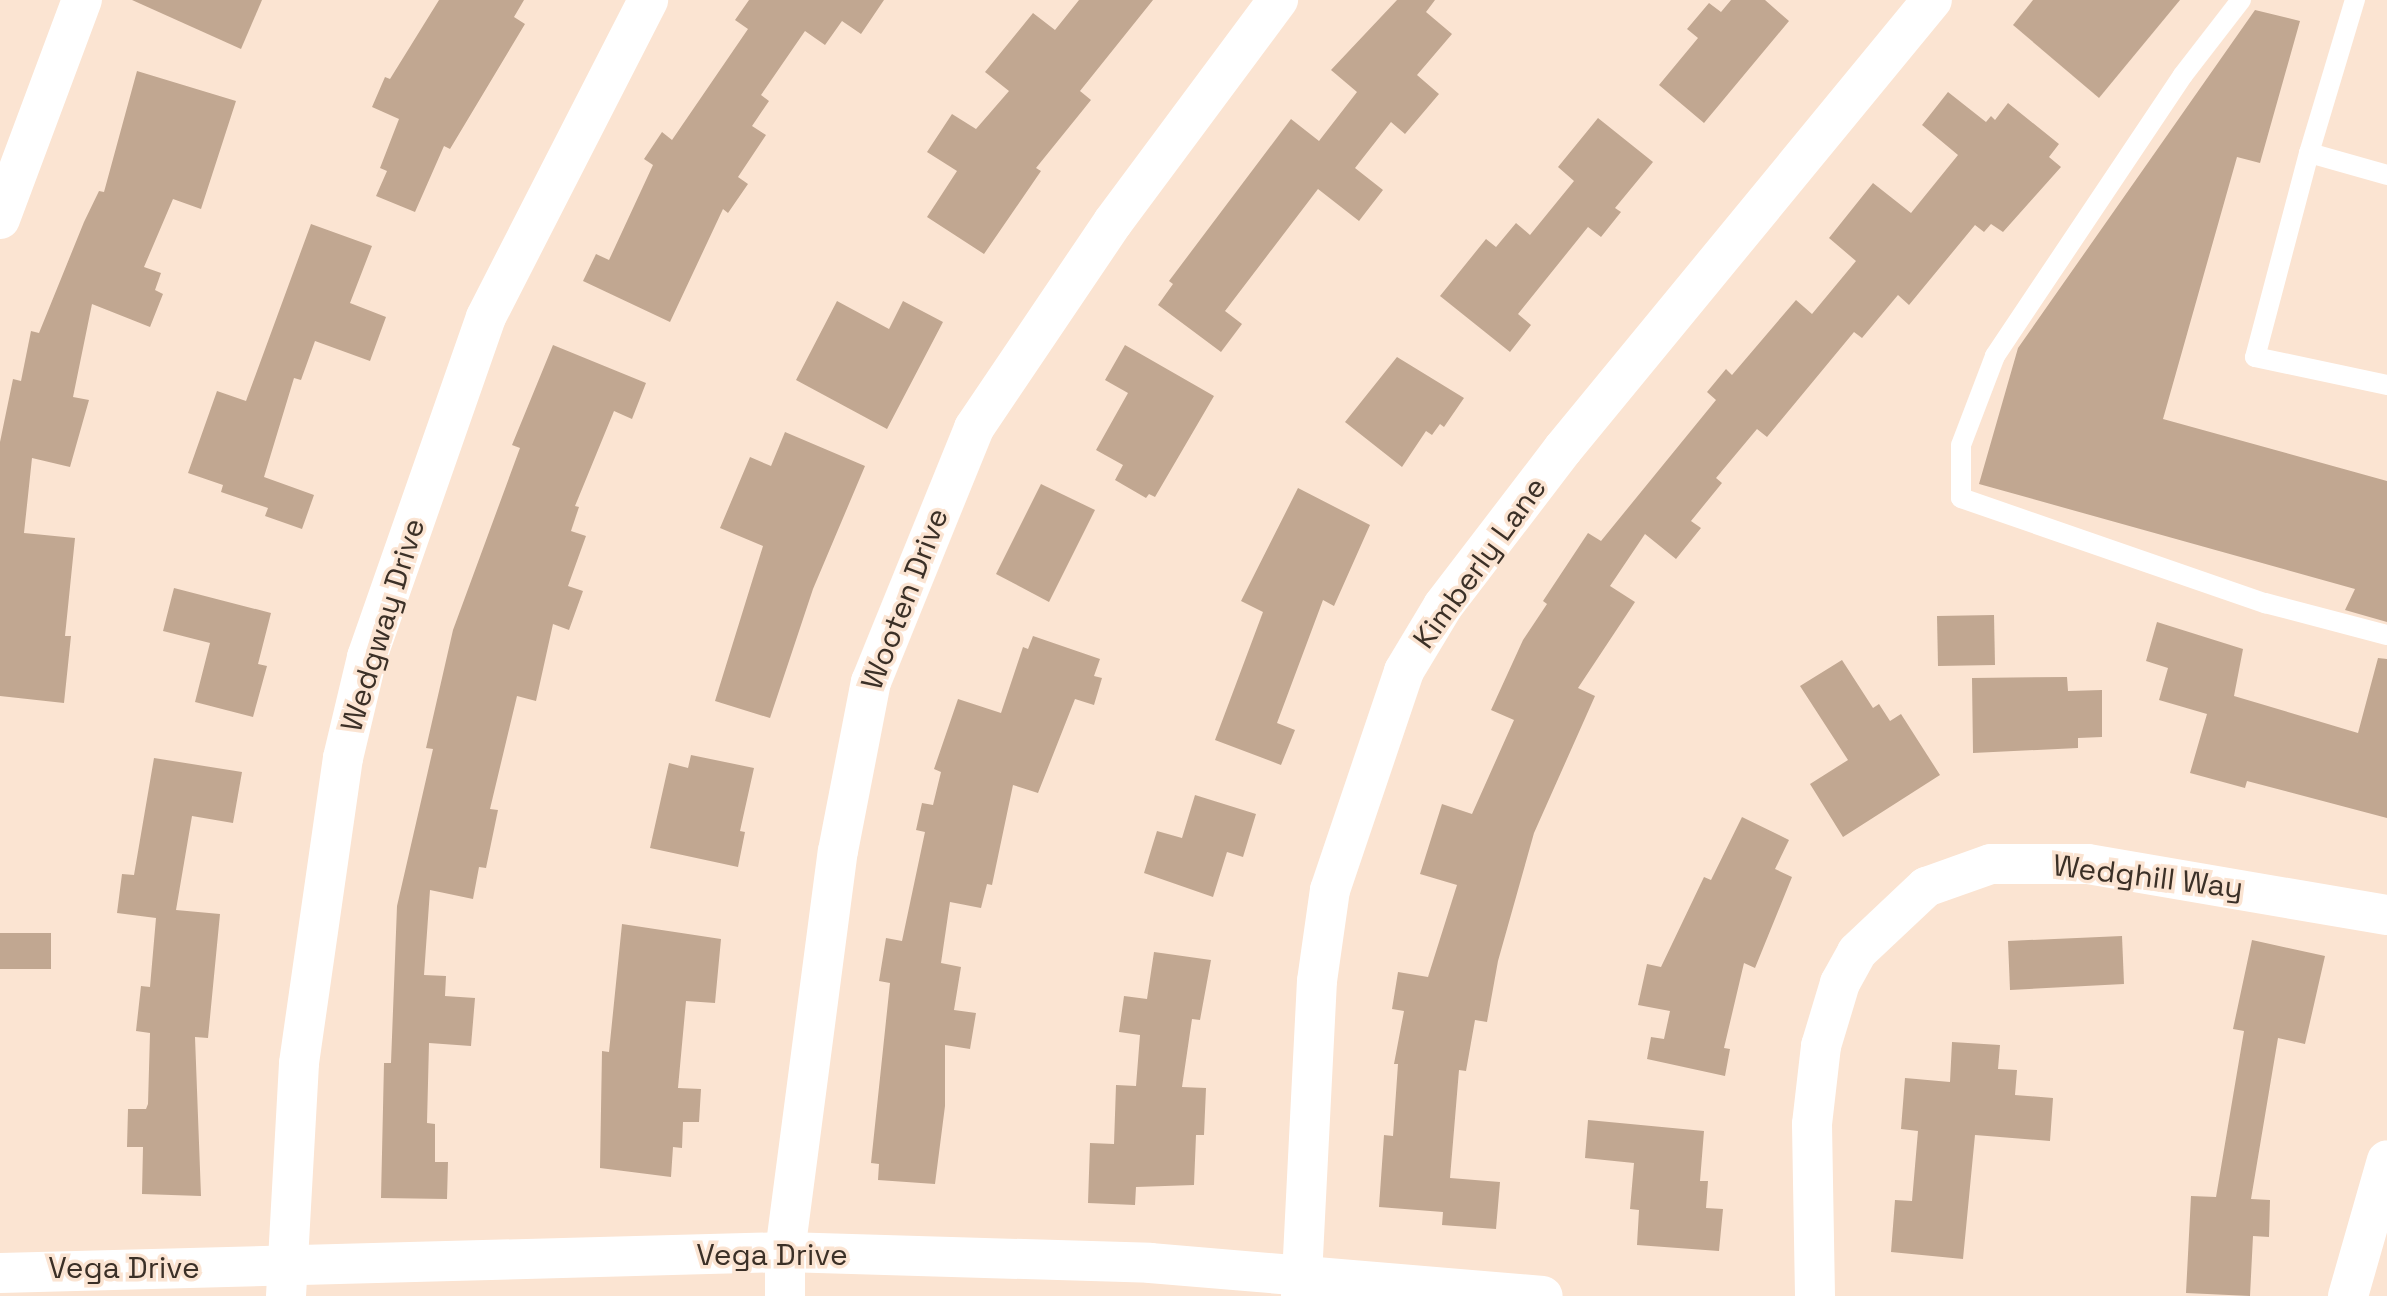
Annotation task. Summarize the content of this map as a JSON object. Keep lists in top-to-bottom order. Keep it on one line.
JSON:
{"streets":{"street":["Kimberly Lane","Wooten Drive","Wedgway Drive","Wedghill Way","Vega Drive"]},"crossings":[["Kimberly Lane","Vega Drive"],["Wooten Drive","Vega Drive"],["Wedgway Drive","Vega Drive"]]}
